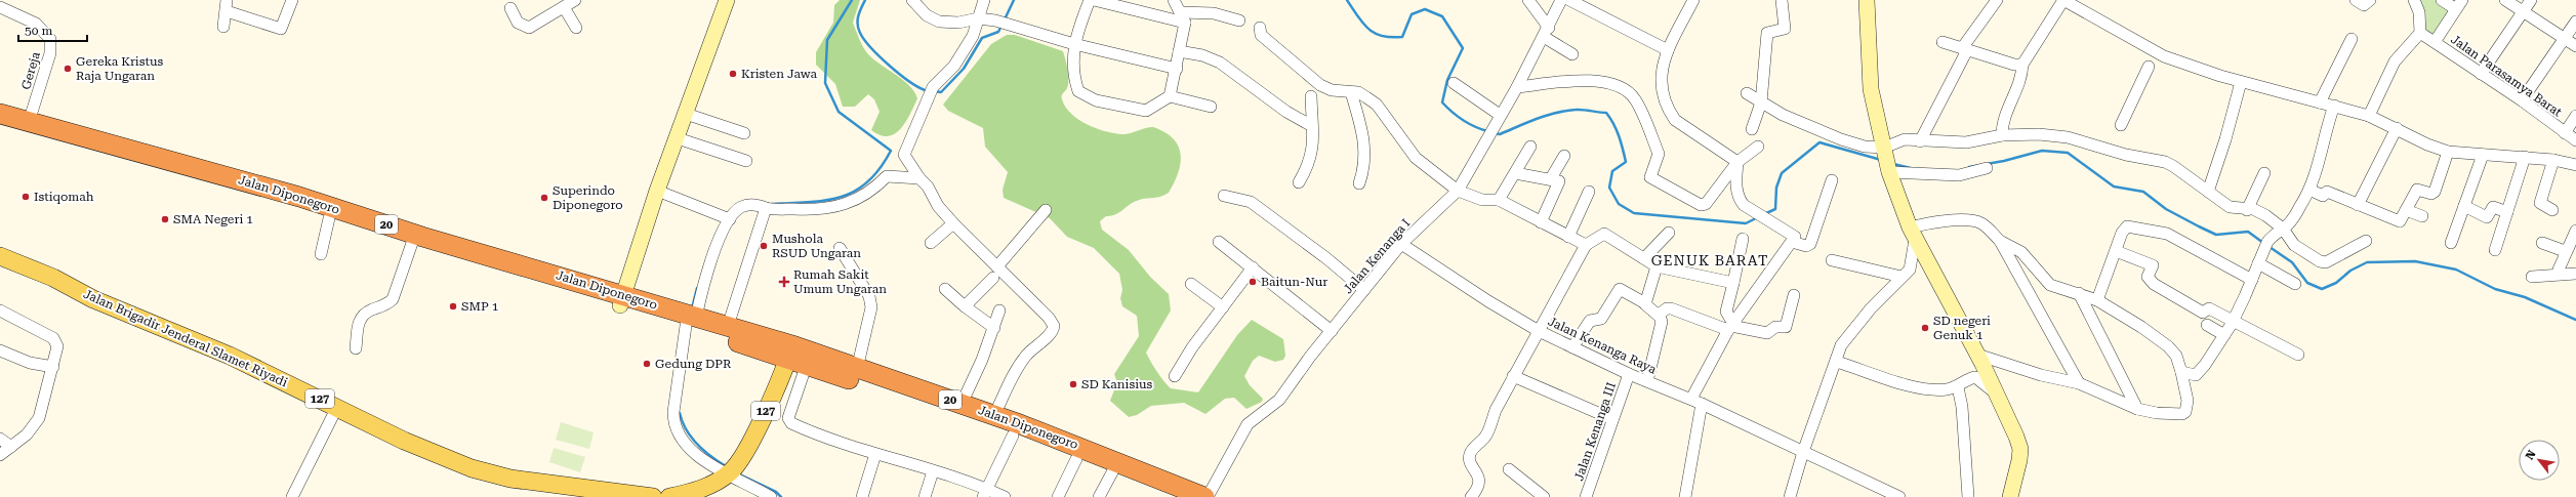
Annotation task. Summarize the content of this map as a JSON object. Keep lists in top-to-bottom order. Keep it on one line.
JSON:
{"streets":{"highway":["Jalan Diponegoro","20"],"main road":["Jalan Brigadir Jenderal Slamet Riyadi","127"],"street":["Gereja","Jalan Parasamya Barat","Jalan Kenanga I","Jalan Kenanga Raya","Jalan Kenanga III"]},"crossings":[["Gereja","Jalan Diponegoro"],["Jalan Diponegoro","127"],["Jalan Kenanga I","Jalan Kenanga Raya"],["Jalan Kenanga Raya","Jalan Kenanga III"]],"districts":["GENUK BARAT"],"places":{"other":["Gereka Kristus Raja Ungaran","Kristen Jawa","Istiqomah","Superindo Diponegoro","SMA Negeri 1","Mushola RSUD Ungaran","Baitun-Nur","SMP 1","SD negeri Genuk 1","Gedung DPR","SD Kanisius"],"health":["Rumah Sakit Umum Ungaran"]},"scale_bar":"50 m","north":"top left"}
